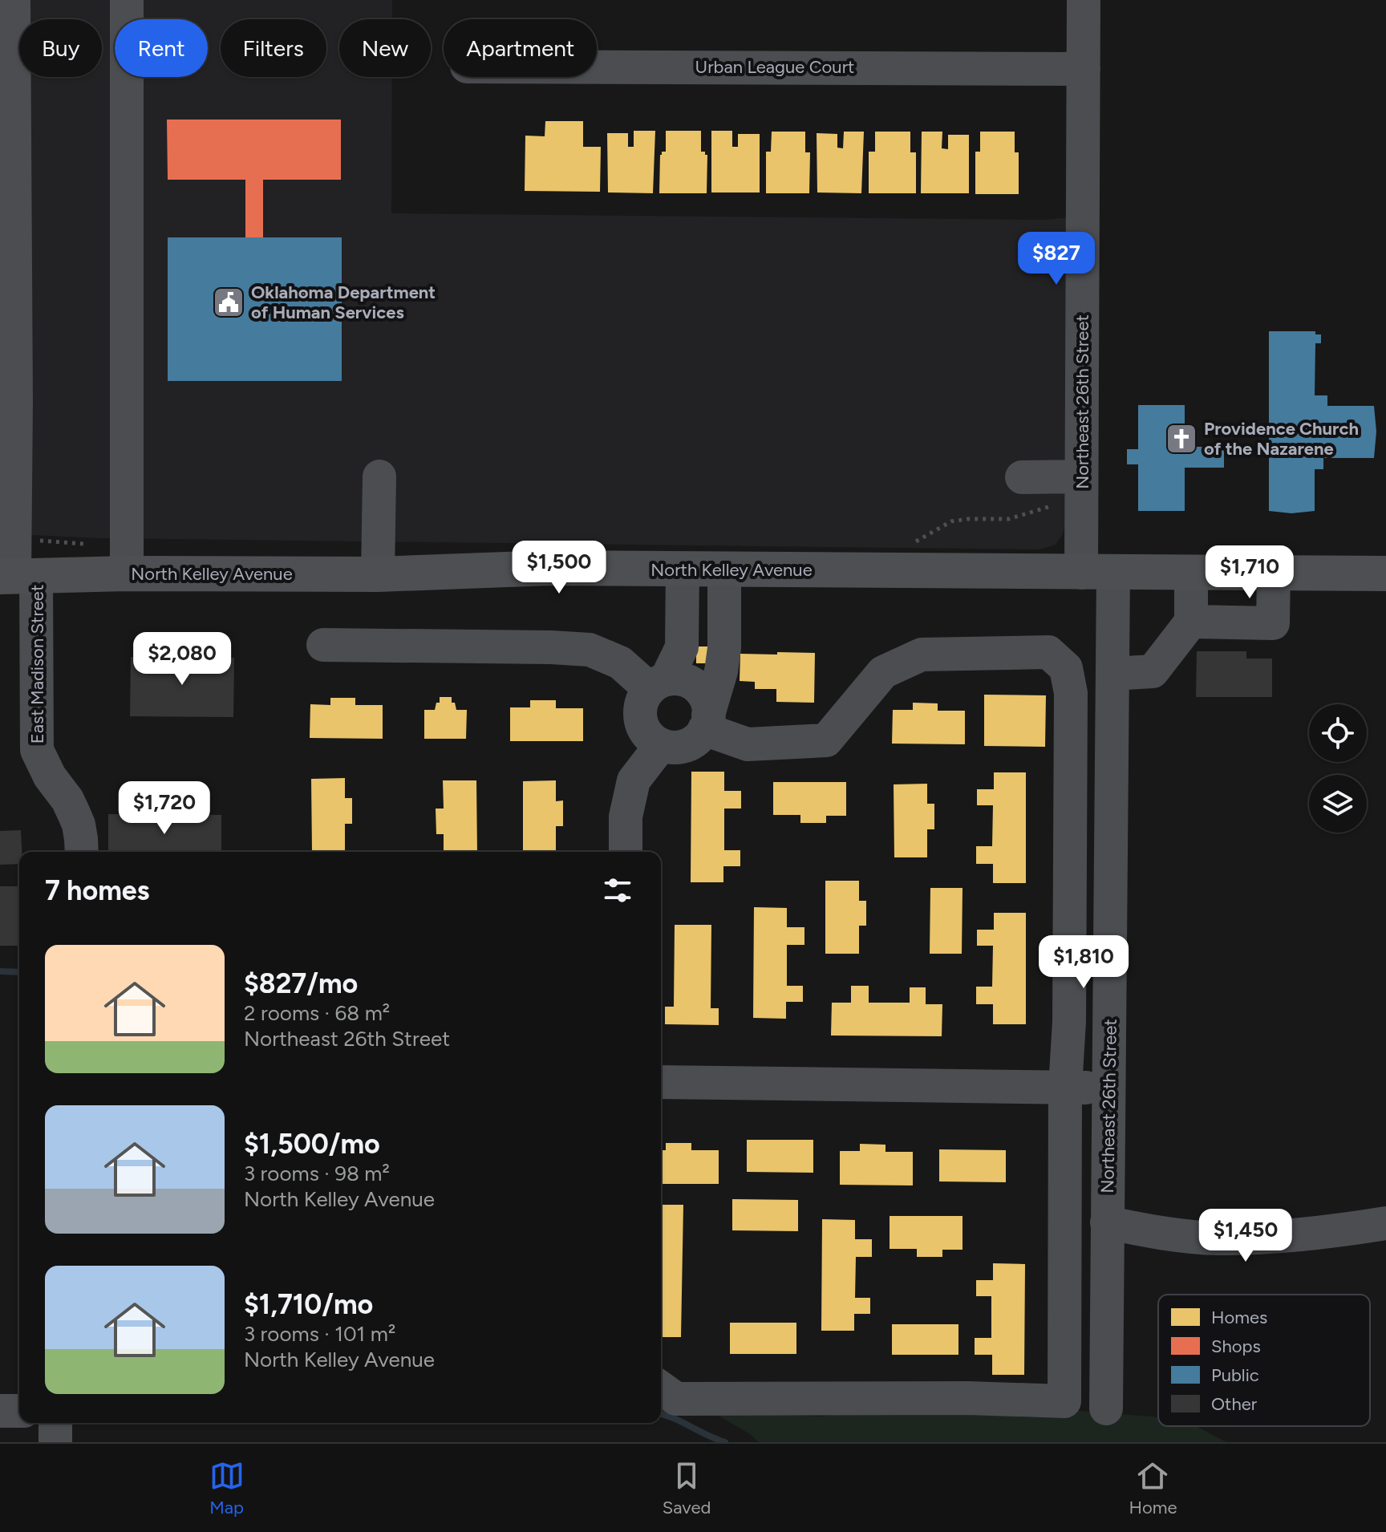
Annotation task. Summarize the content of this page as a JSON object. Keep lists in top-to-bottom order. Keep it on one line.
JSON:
{"streets":{"main road":["North Kelley Avenue"],"street":["Urban League Court","Northeast 26th Street","East Madison Street"]},"crossings":[["Urban League Court","Northeast 26th Street"],["Northeast 26th Street","North Kelley Avenue"],["North Kelley Avenue","East Madison Street"]],"places":{"public building":["Oklahoma Department of Human Services"],"church":["Providence Church of the Nazarene"]},"legend":["Homes","Shops","Public","Other"],"page":{"chip":["Buy","Rent","Filters","New","Apartment"],"price":["$827","$1,500","$1,710","$2,080","$1,720","$1,810","$1,450"],"heading":"7 homes","list":[{"name":"$827/mo","note":"2 rooms · 68 m² · Northeast 26th Street"},{"name":"$1,500/mo","note":"3 rooms · 98 m² · North Kelley Avenue"},{"name":"$1,710/mo","note":"3 rooms · 101 m² · North Kelley Avenue"}],"tabs":["Map","Saved","Home"]}}
